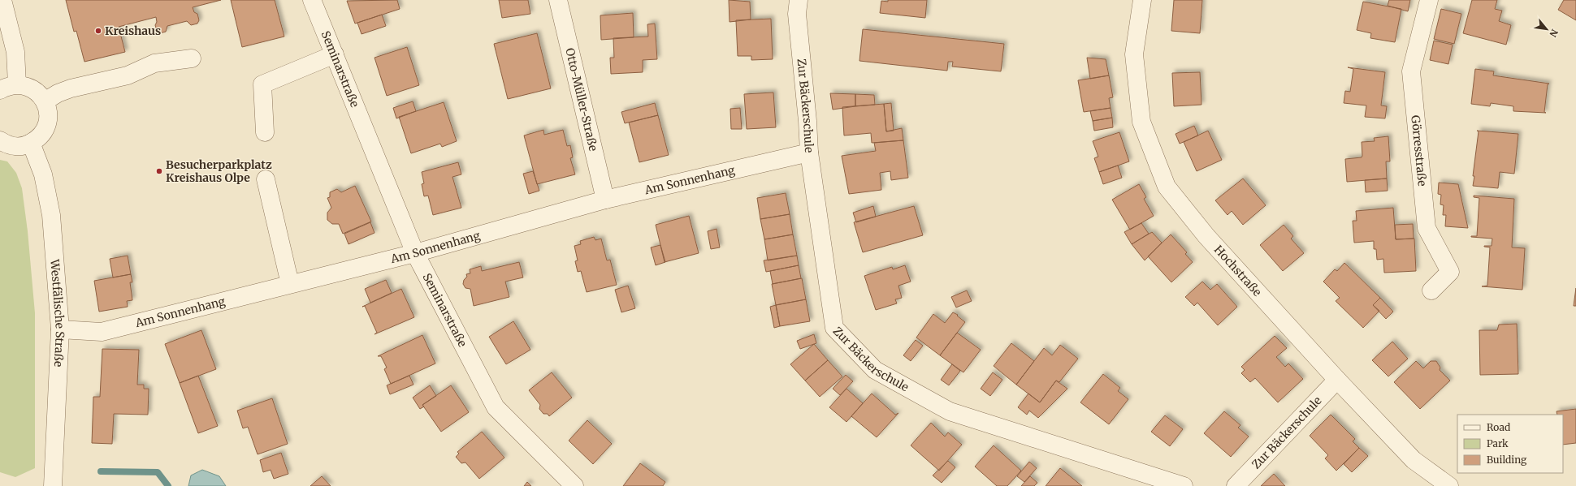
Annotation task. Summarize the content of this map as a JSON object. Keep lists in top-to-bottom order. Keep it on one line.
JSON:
{"streets":{"street":["Seminarstraße","Otto-Müller-Straße","Zur Bäckerschule","Görresstraße","Am Sonnenhang","Hochstraße","Westfälische Straße"]},"crossings":[["Seminarstraße","Am Sonnenhang"],["Otto-Müller-Straße","Am Sonnenhang"],["Zur Bäckerschule","Am Sonnenhang"],["Zur Bäckerschule","Hochstraße"],["Am Sonnenhang","Westfälische Straße"]],"places":["Kreishaus","Besucherparkplatz Kreishaus Olpe"],"legend":["Road","Park","Building"],"north":"bottom right"}
